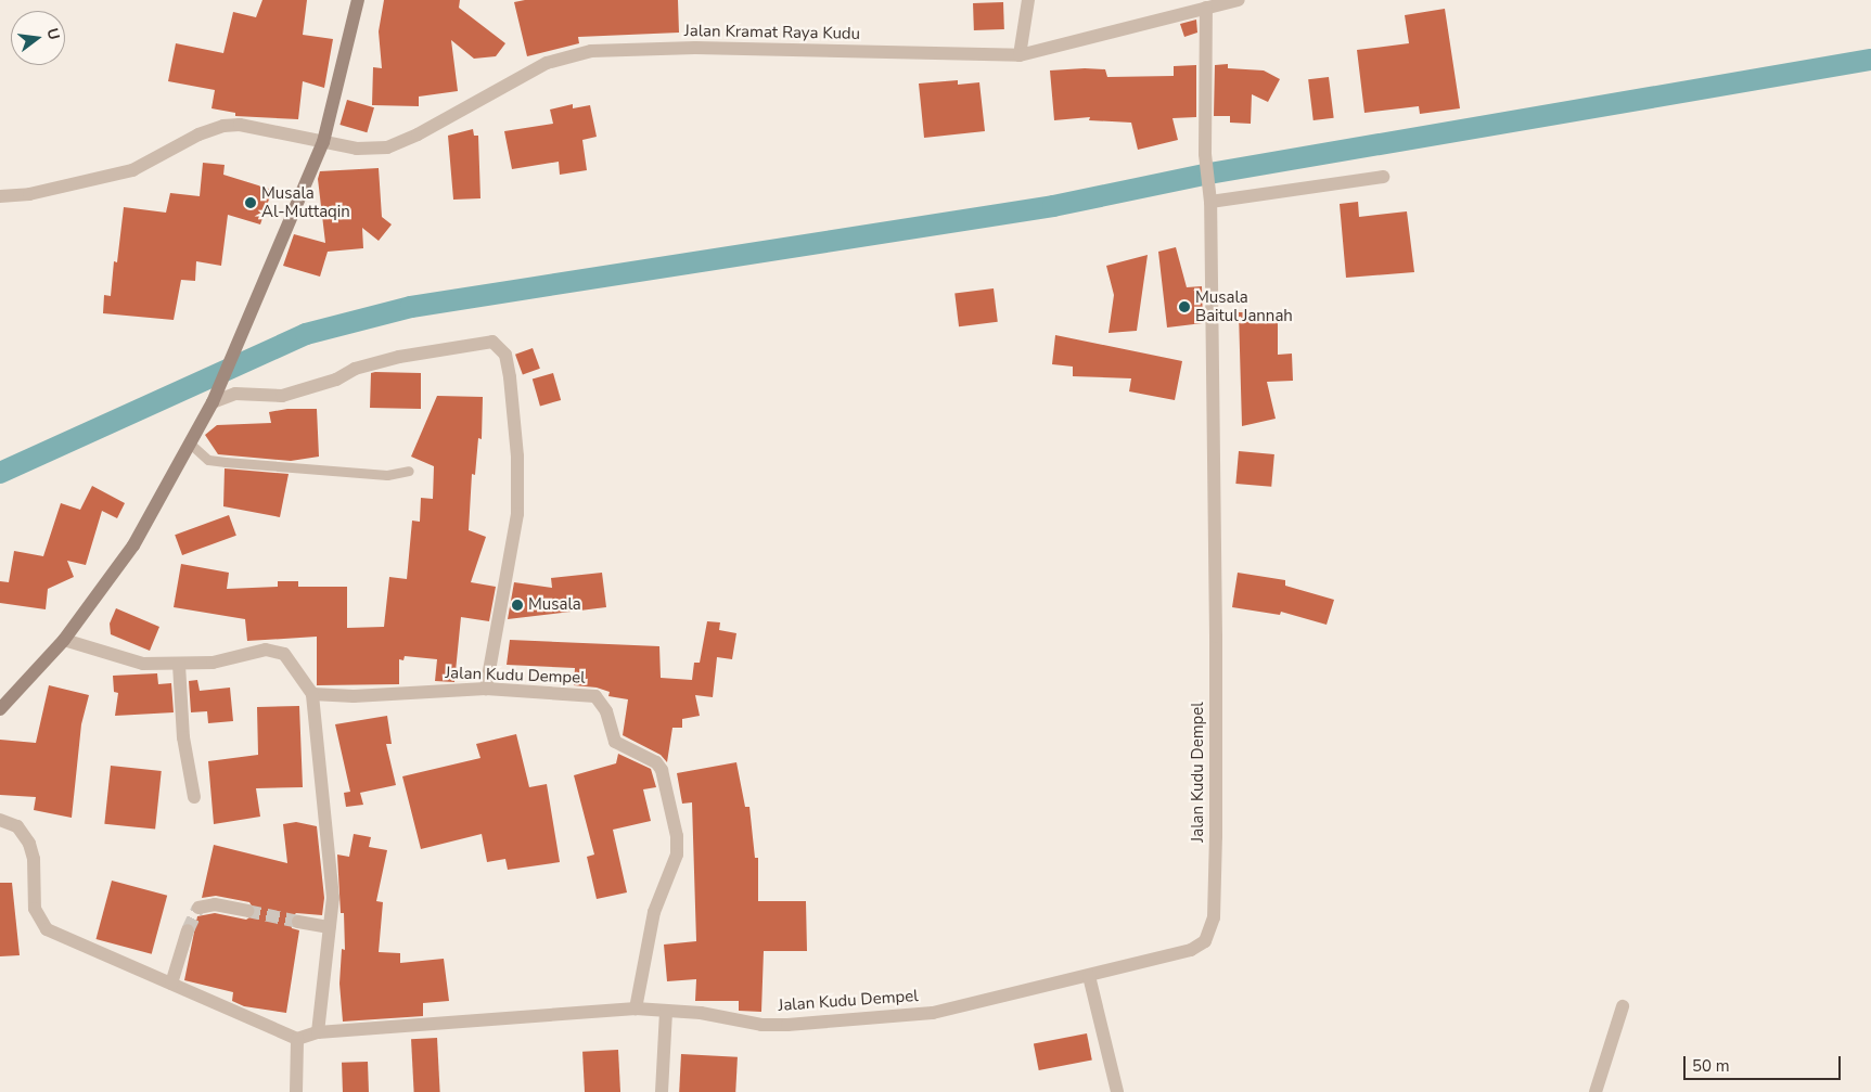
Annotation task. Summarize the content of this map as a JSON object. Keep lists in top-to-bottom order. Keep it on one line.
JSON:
{"streets":{"street":["Jalan Kramat Raya Kudu","Jalan Kudu Dempel"]},"crossings":[["Jalan Kramat Raya Kudu","Jalan Kudu Dempel"]],"places":["Musala Al-Muttaqin","Musala Baitul Jannah","Musala"],"scale_bar":"50 m","north":"right"}
